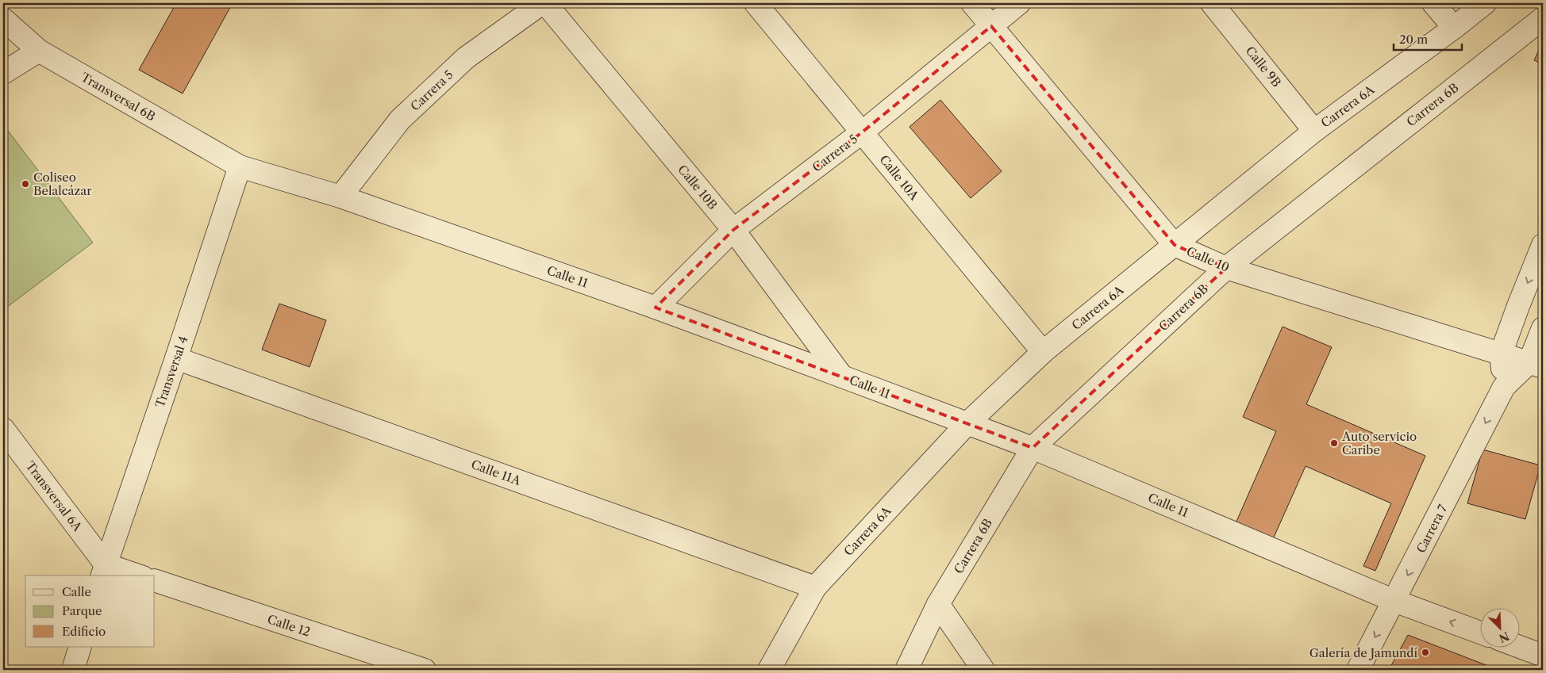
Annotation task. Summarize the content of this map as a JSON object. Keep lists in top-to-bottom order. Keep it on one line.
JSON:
{"streets":{"street":["Calle 9B","Carrera 5","Transversal 6B","Carrera 6B","Carrera 6A","Calle 10A","Calle 10B","Calle 10","Calle 11","Transversal 4","Calle 11A","Transversal 6A","Carrera 7","Calle 12"]},"crossings":[["Calle 9B","Carrera 6A"],["Carrera 5","Calle 10A"],["Carrera 5","Calle 10B"],["Carrera 5","Calle 10"],["Carrera 5","Calle 11"],["Transversal 6B","Calle 11"],["Transversal 6B","Transversal 4"],["Carrera 6B","Calle 10"],["Carrera 6B","Calle 11"],["Carrera 6A","Calle 10A"],["Carrera 6A","Calle 10"],["Carrera 6A","Calle 11"],["Carrera 6A","Calle 11A"],["Calle 10B","Calle 11"],["Calle 10","Carrera 7"],["Calle 11","Transversal 4"],["Calle 11","Carrera 7"],["Transversal 4","Calle 11A"],["Transversal 4","Transversal 6A"]],"one_way":["Carrera 7"],"places":["Coliseo Belalcázar","Auto servicio Caribe","Galería de Jamundí"],"legend":["Calle","Parque","Edificio"],"scale_bar":"20 m","north":"bottom right"}
